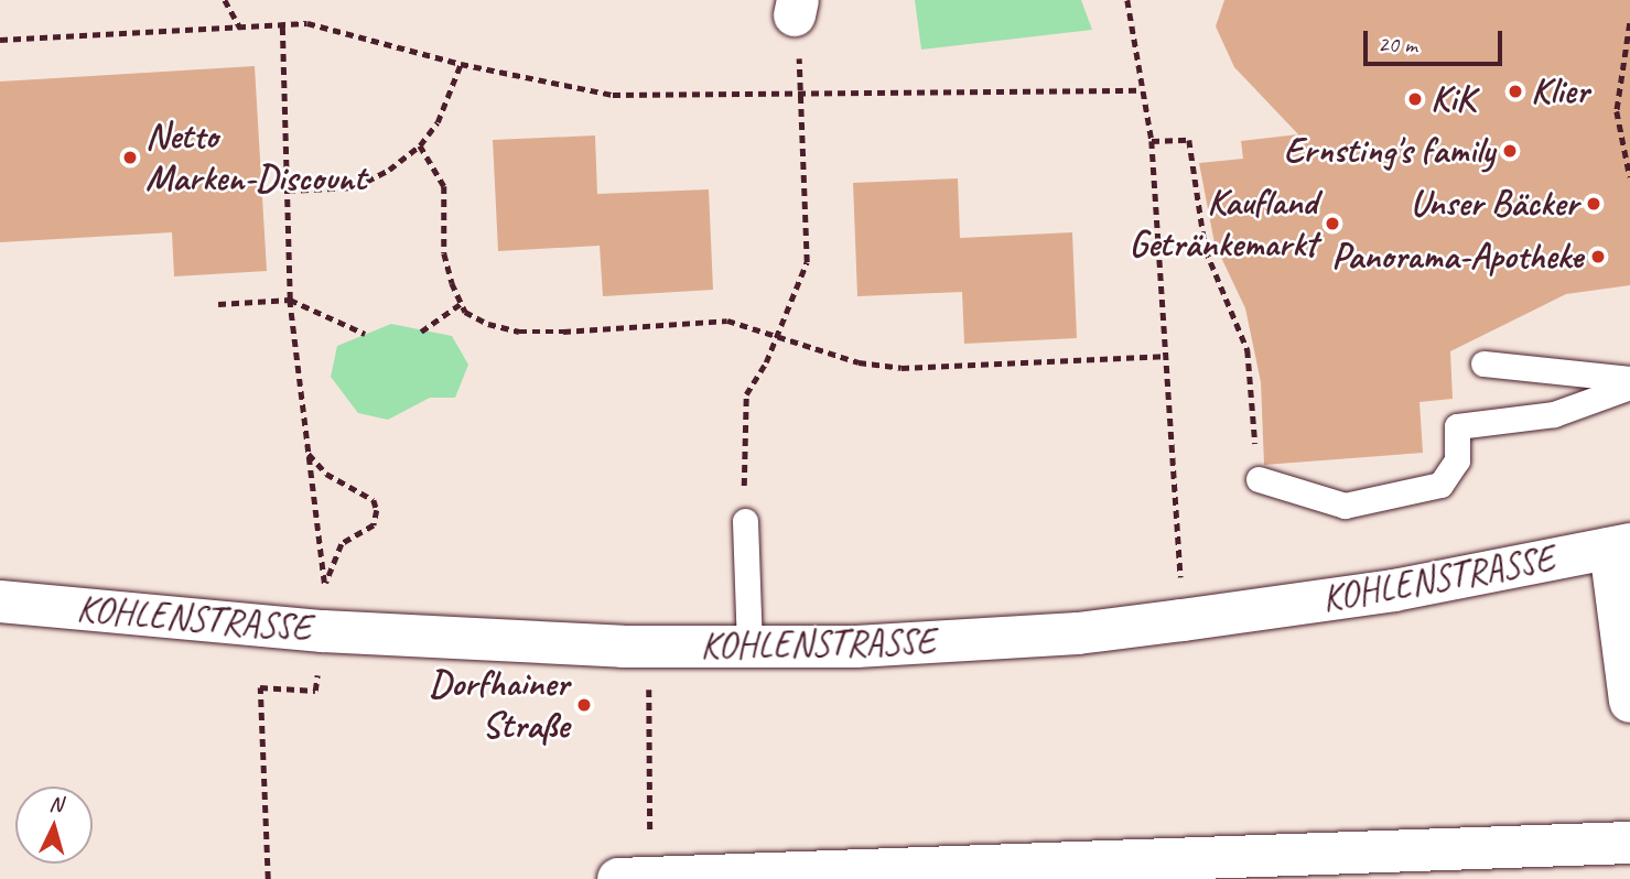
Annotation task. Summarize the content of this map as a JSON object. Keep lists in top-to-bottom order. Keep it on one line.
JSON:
{"streets":{"street":["KOHLENSTRASSE"]},"places":["Klier","KiK","Ernsting's family","Netto Marken-Discount","Unser Bäcker","Kaufland Getränkemarkt","Panorama-Apotheke","Dorfhainer Straße"],"scale_bar":"20 m","north":"top"}
